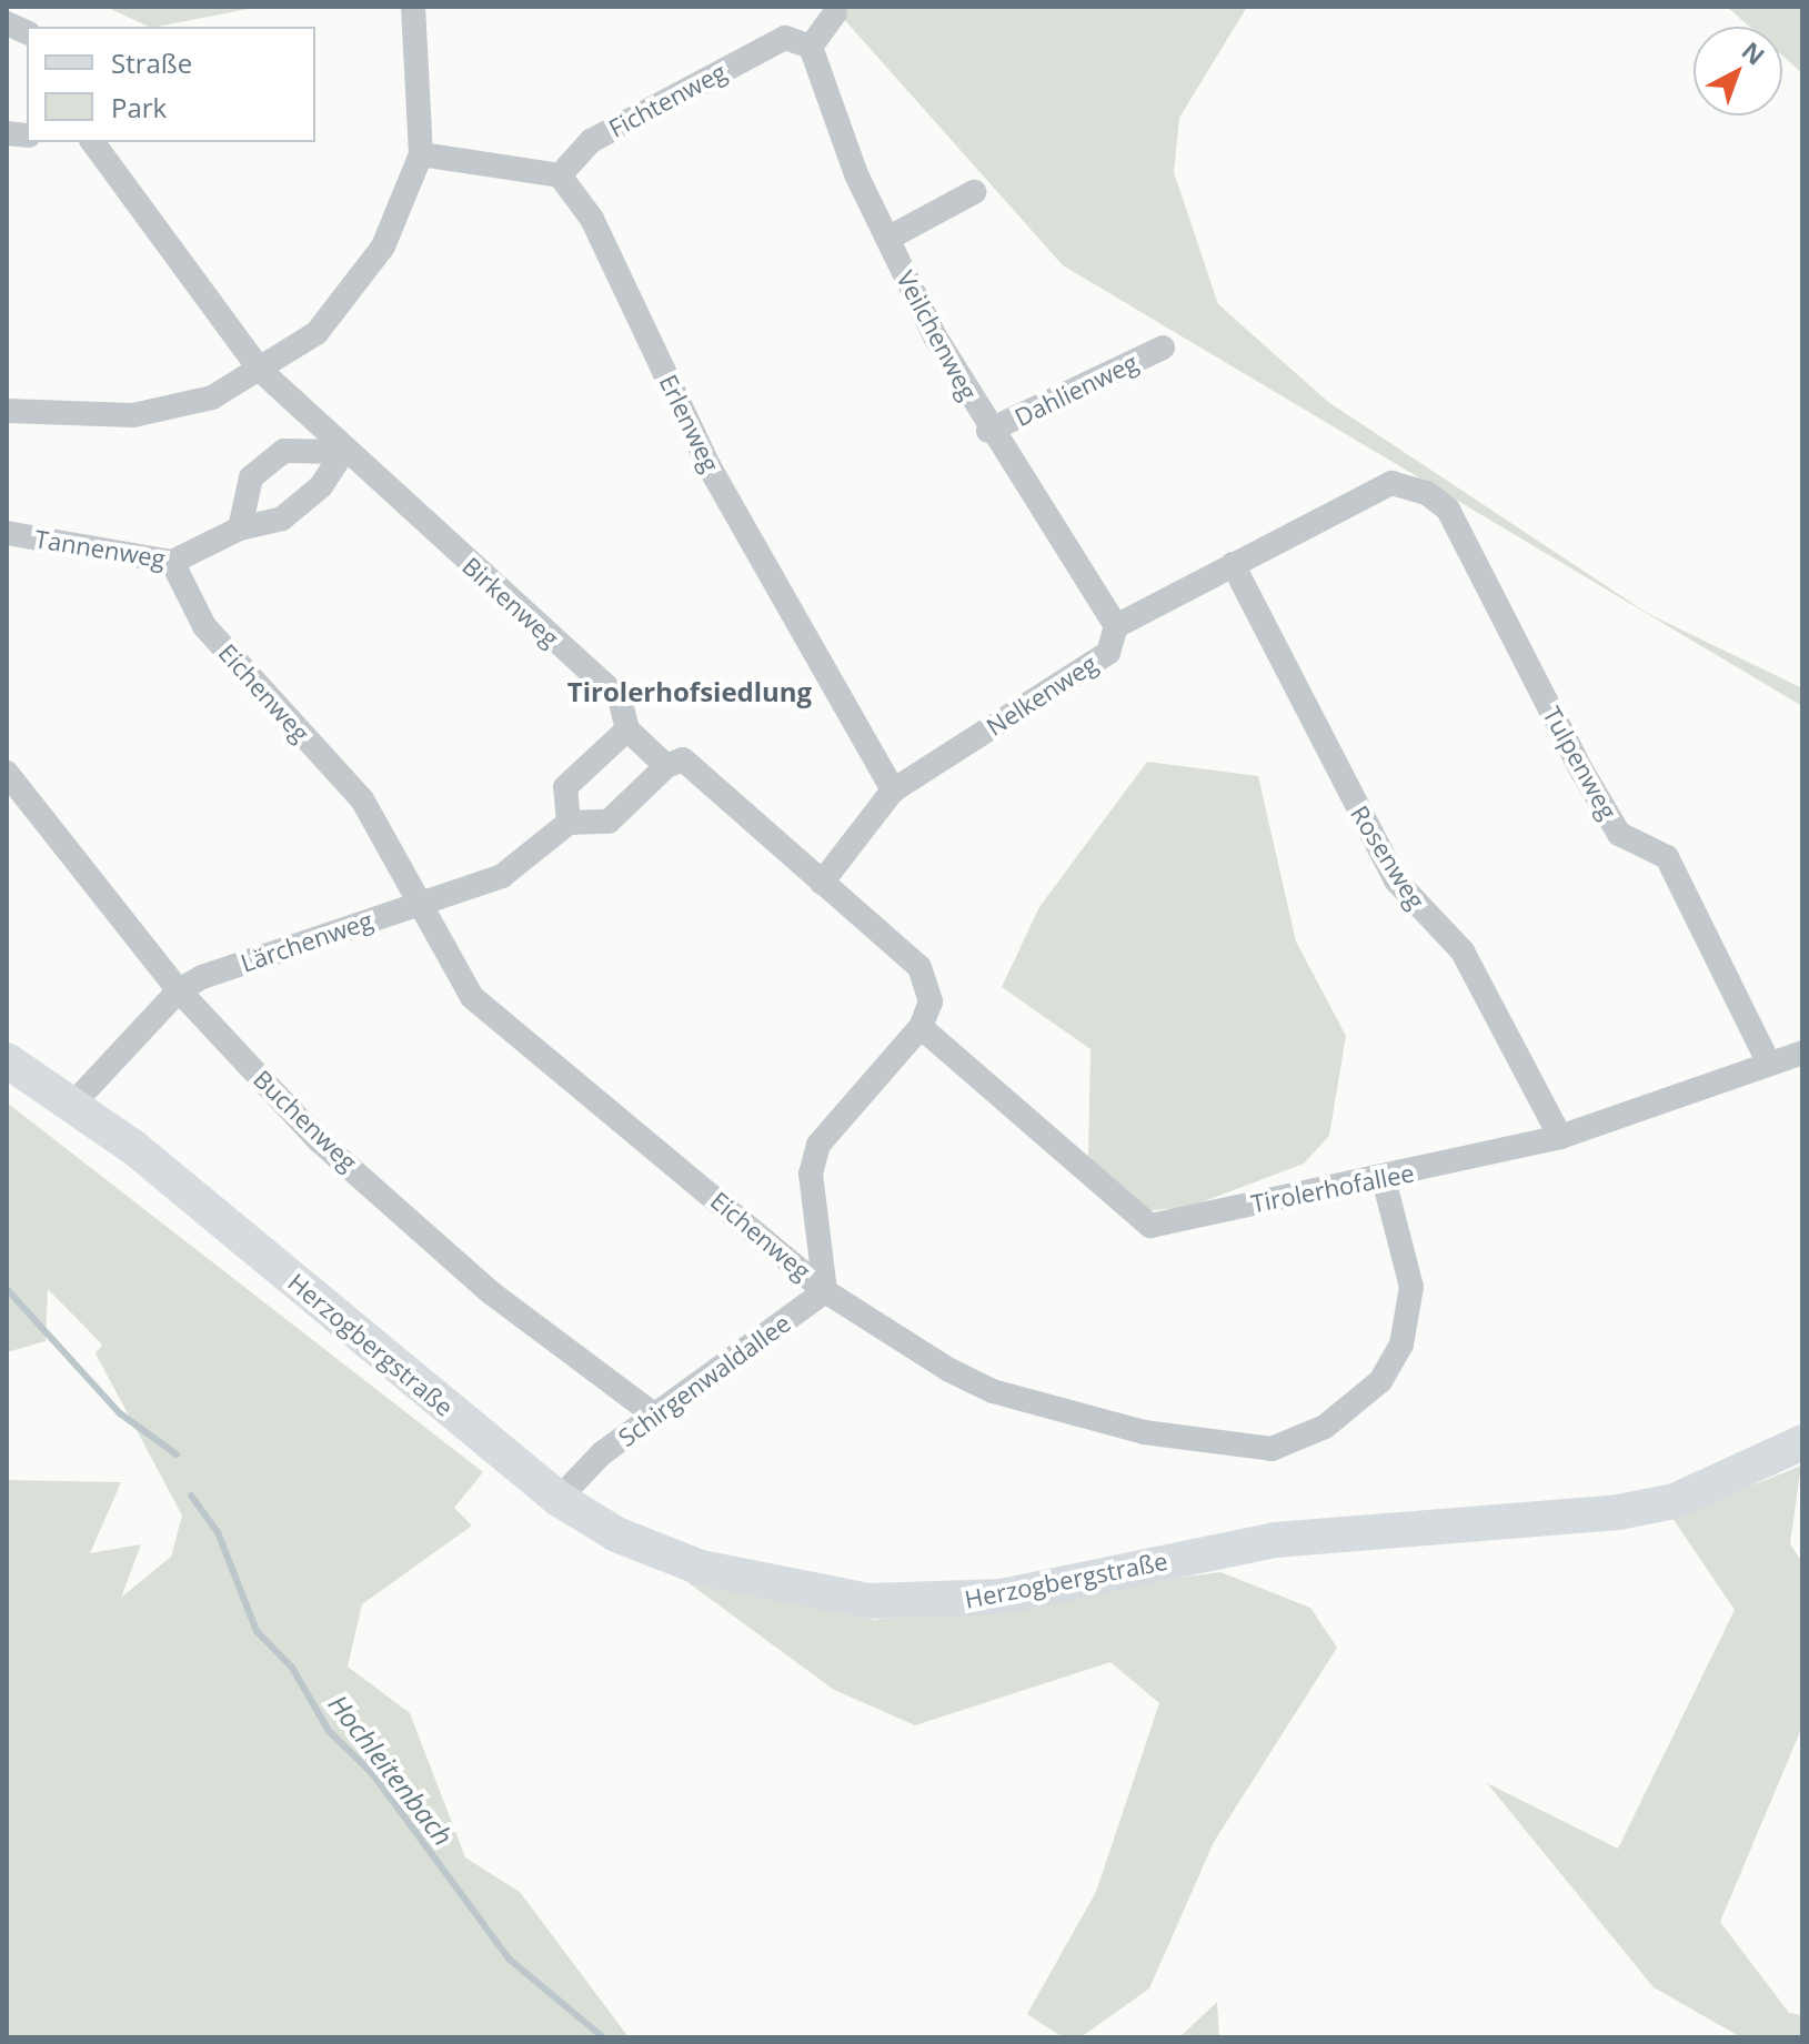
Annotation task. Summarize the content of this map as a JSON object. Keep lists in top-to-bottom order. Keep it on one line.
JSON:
{"streets":{"main road":["Herzogbergstraße"],"street":["Fichtenweg","Veilchenweg","Dahlienweg","Erlenweg","Tannenweg","Birkenweg","Eichenweg","Nelkenweg","Tulpenweg","Rosenweg","Lärchenweg","Buchenweg","Tirolerhofallee","Schirgenwaldallee"]},"crossings":[["Fichtenweg","Veilchenweg"],["Fichtenweg","Erlenweg"],["Veilchenweg","Dahlienweg"],["Veilchenweg","Nelkenweg"],["Erlenweg","Nelkenweg"],["Tannenweg","Birkenweg"],["Tannenweg","Eichenweg"],["Birkenweg","Nelkenweg"],["Birkenweg","Tirolerhofallee"],["Eichenweg","Lärchenweg"],["Eichenweg","Tirolerhofallee"],["Eichenweg","Schirgenwaldallee"],["Tulpenweg","Rosenweg"],["Tulpenweg","Tirolerhofallee"],["Rosenweg","Tirolerhofallee"],["Lärchenweg","Buchenweg"],["Lärchenweg","Herzogbergstraße"],["Buchenweg","Schirgenwaldallee"],["Herzogbergstraße","Schirgenwaldallee"]],"districts":["Tirolerhofsiedlung"],"water":["Hochleitenbach"],"legend":["Straße","Park"],"north":"top right"}
